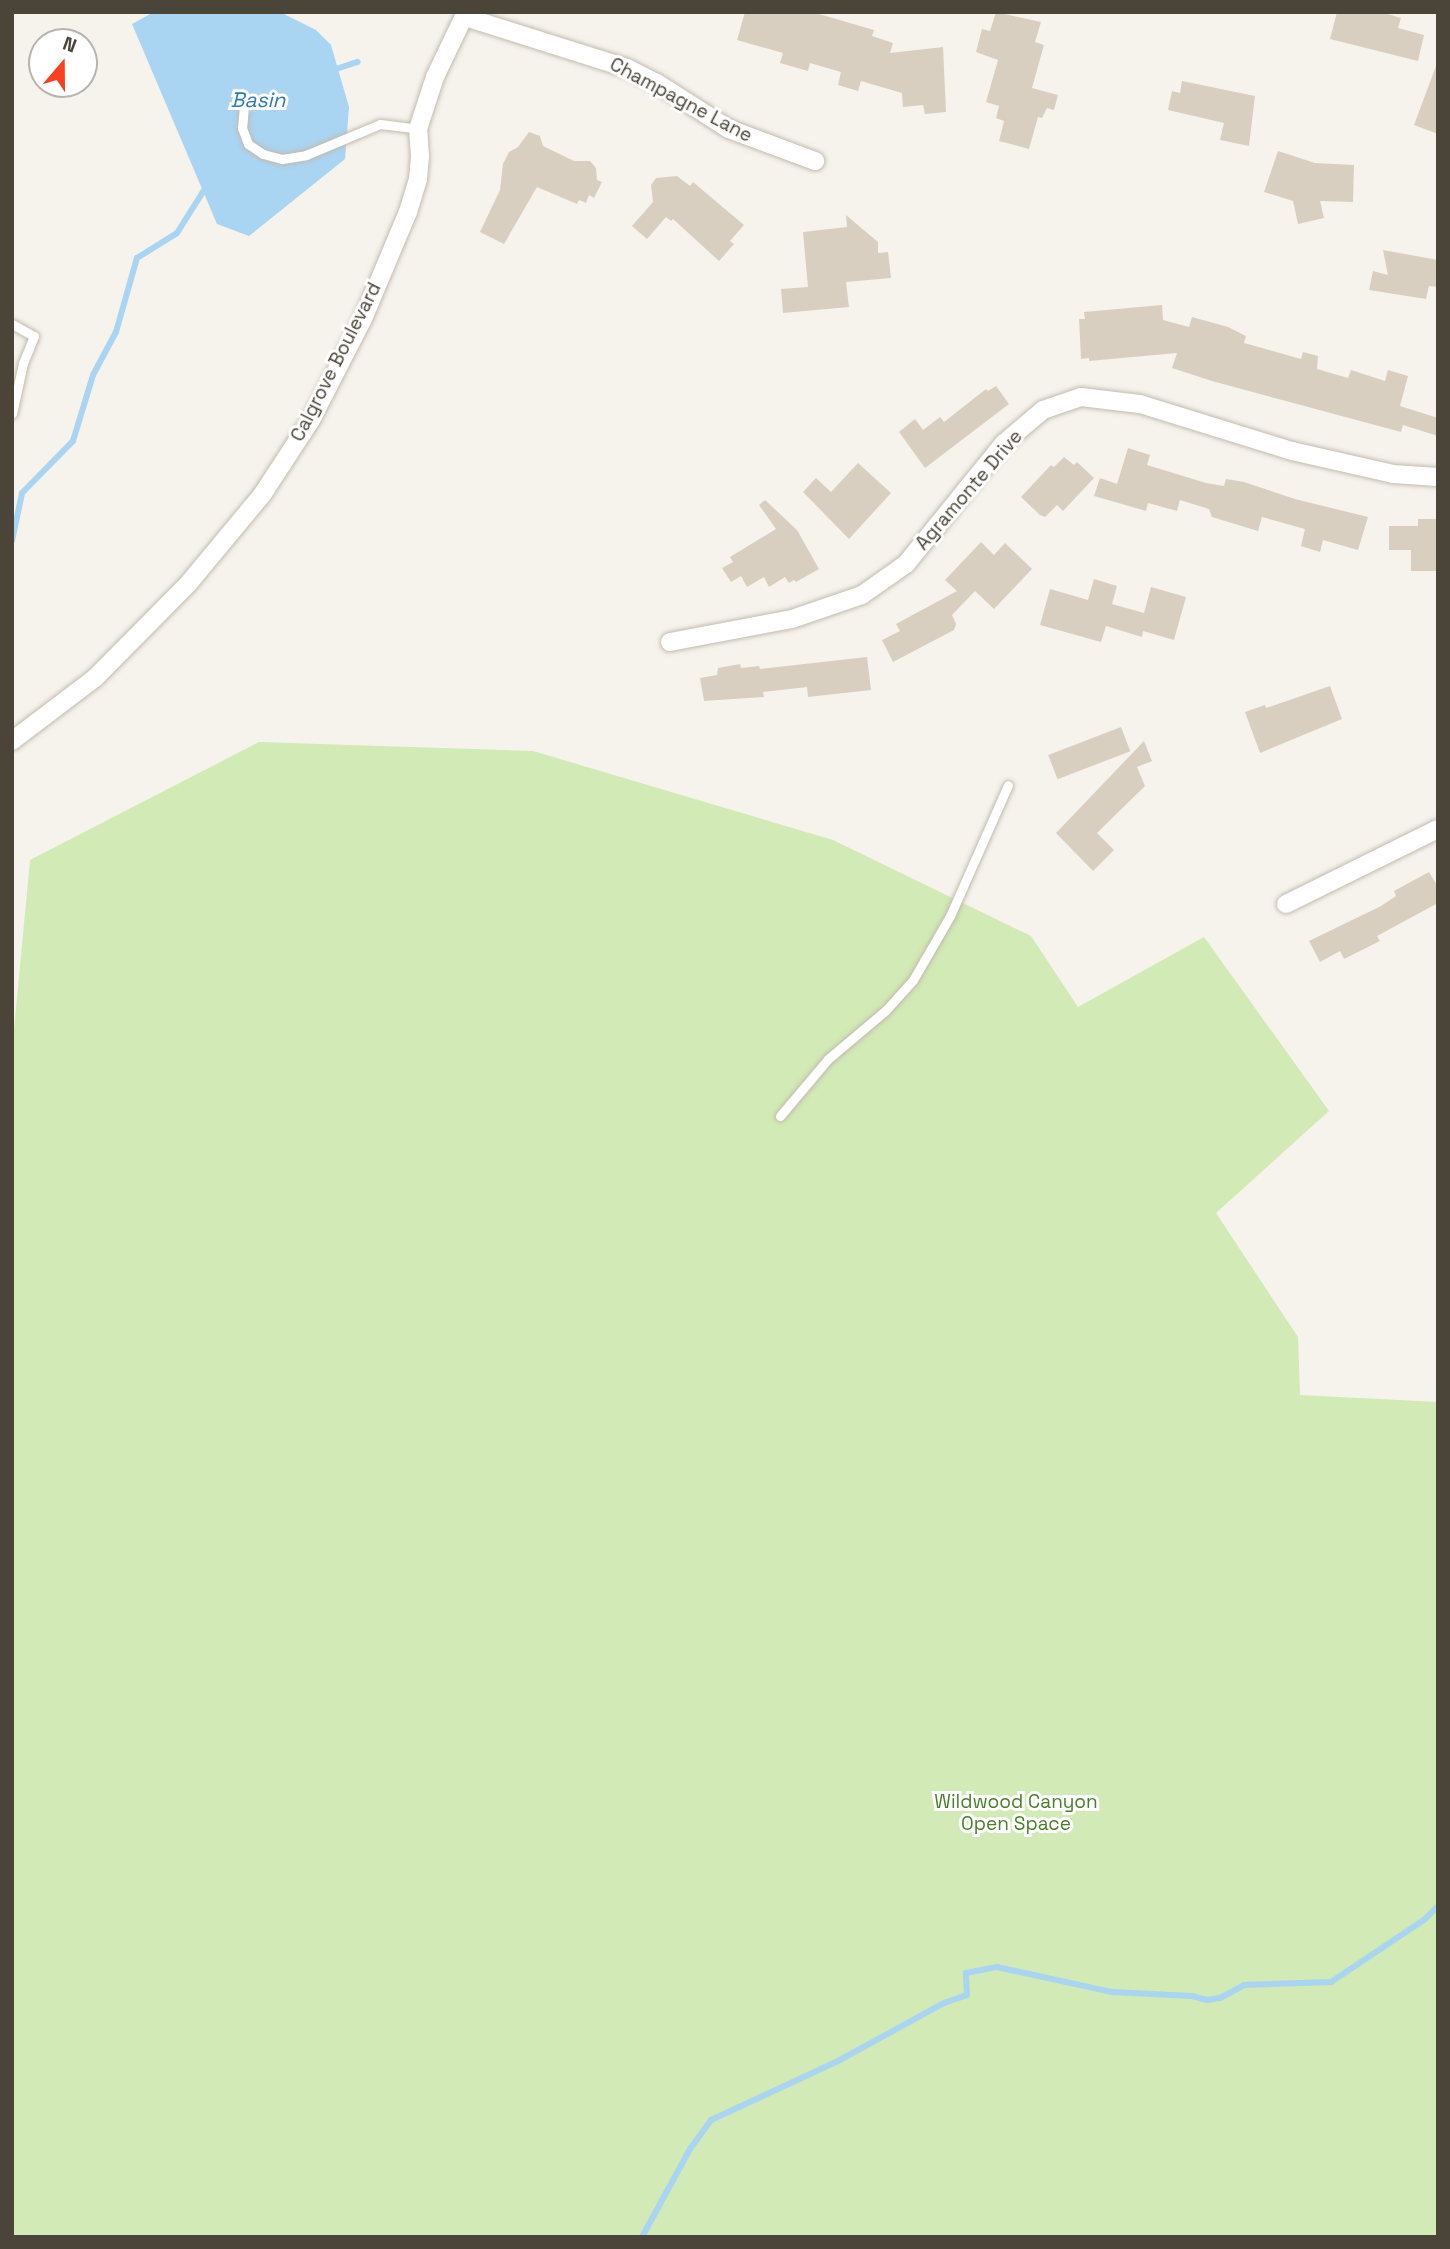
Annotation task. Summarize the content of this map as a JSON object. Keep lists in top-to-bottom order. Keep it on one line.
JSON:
{"streets":{"street":["Champagne Lane","Calgrove Boulevard","Agramonte Drive"]},"crossings":[["Champagne Lane","Calgrove Boulevard"]],"water":["Basin"],"parks":["Wildwood Canyon Open Space"],"north":"top"}
